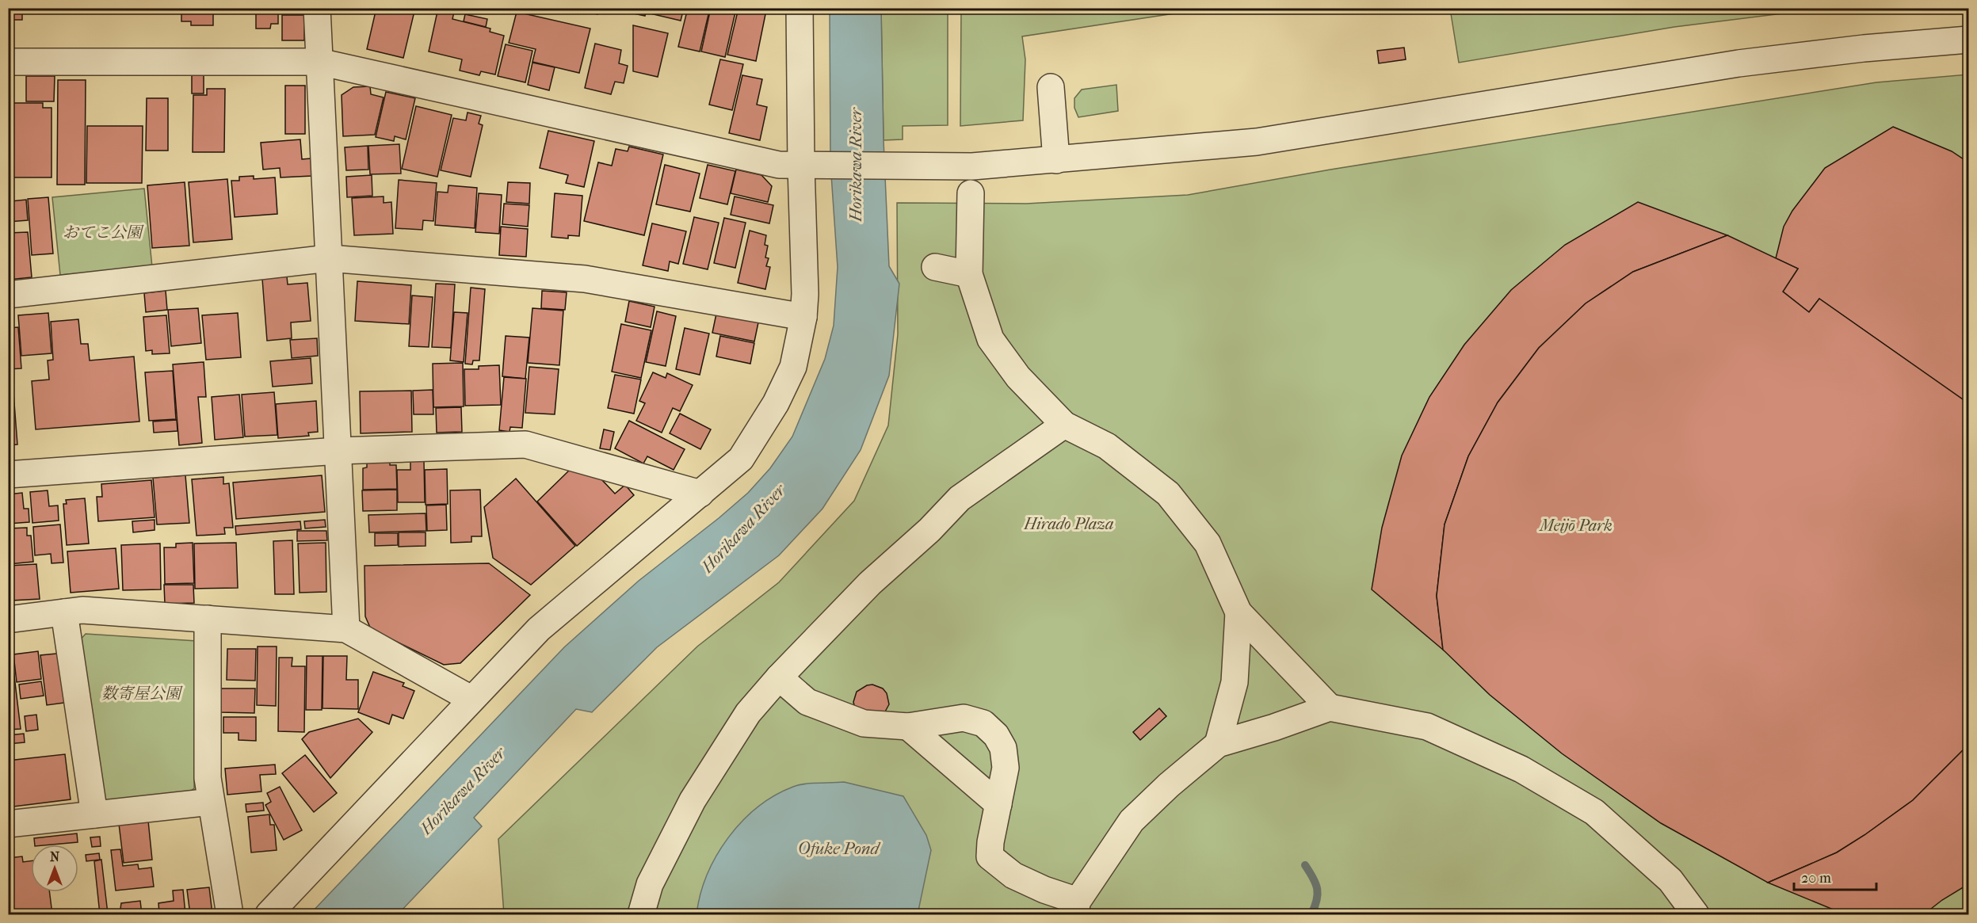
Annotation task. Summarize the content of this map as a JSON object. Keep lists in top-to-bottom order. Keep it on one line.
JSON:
{"water":["Horikawa River","Ofuke Pond"],"parks":["おてこ公園","Hirado Plaza","Meijō Park","数寄屋公園"],"scale_bar":"20 m","north":"top"}
